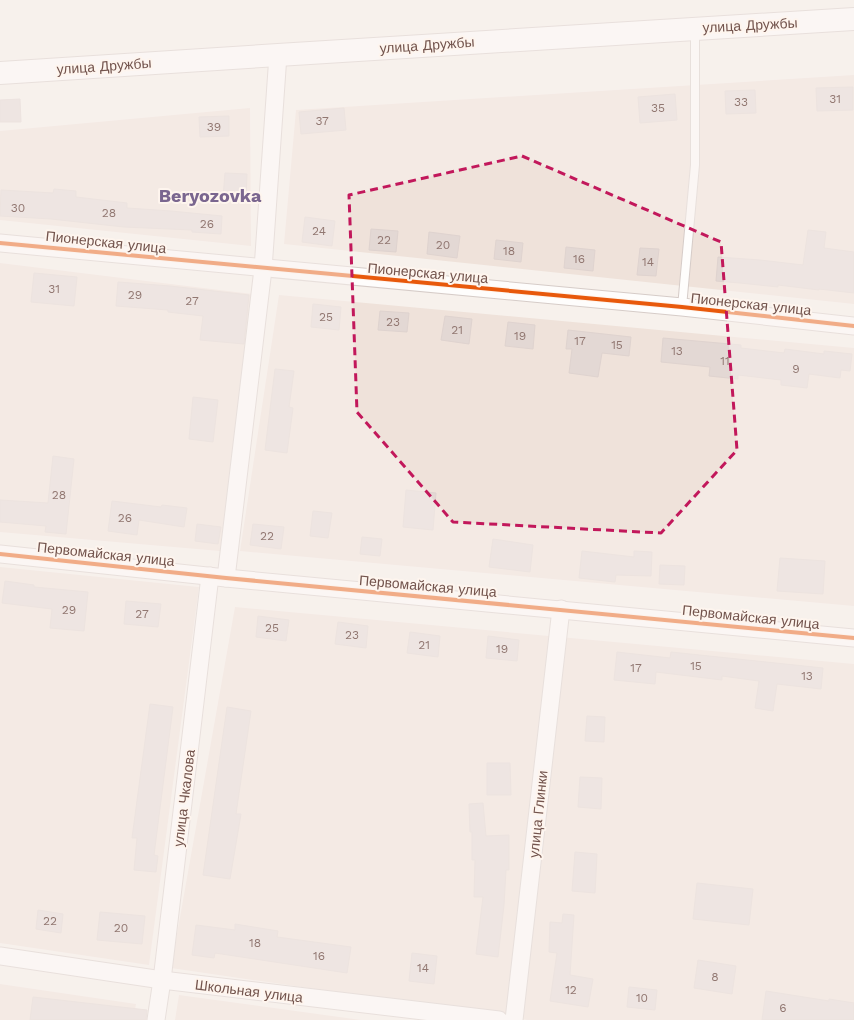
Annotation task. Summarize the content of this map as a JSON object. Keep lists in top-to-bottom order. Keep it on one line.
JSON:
{"streets":{"main road":["улица Дружбы"],"street":["Пионерская улица","Первомайская улица","улица Чкалова","улица Глинки","Школьная улица"]},"crossings":[["улица Дружбы","улица Чкалова"],["Пионерская улица","улица Чкалова"],["Первомайская улица","улица Чкалова"],["Первомайская улица","улица Глинки"],["улица Чкалова","Школьная улица"]],"districts":["Beryozovka"],"house_numbers":["31","33","35","37","39","30","28","26","24","22","20","18","16","14","31","29","27","25","23","21","19","17","15","13","11","9","28","26","22","29","27","25","23","21","19","15","17","13","22","20","18","16","14","8","12","10","6"]}
